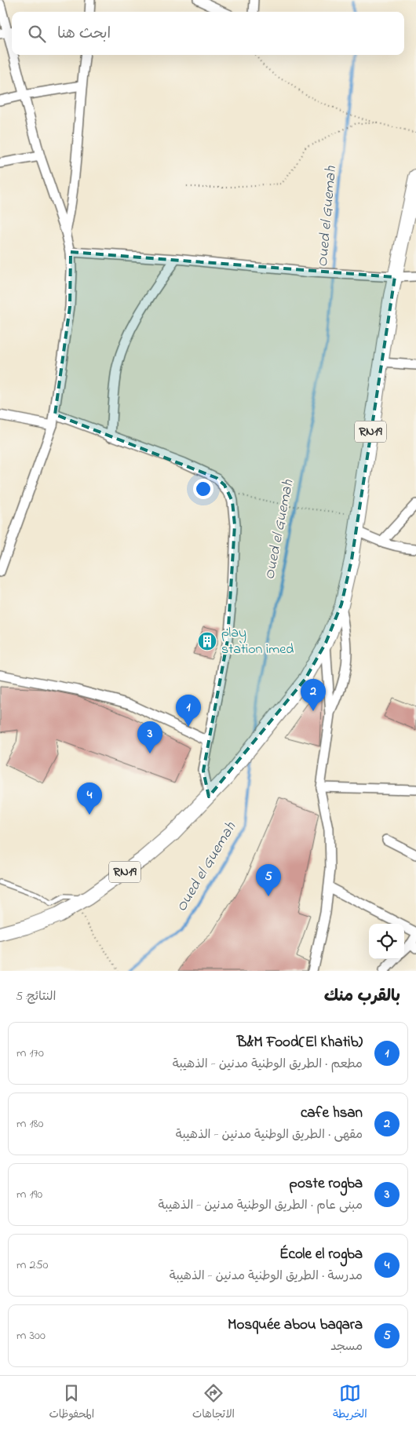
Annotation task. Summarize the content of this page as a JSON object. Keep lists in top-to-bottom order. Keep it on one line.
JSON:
{"streets":{"main road":["RN19"]},"water":["Oued el Guemah"],"places":{"building":["play station imed"]},"page":{"search":"ابحث هنا","pins":["2","1","3","4","5"],"heading":["بالقرب منك","النتائج: 5"],"list":[{"mark":"1","name":"B&M Food(El Khatib)","note":"مطعم · الطريق الوطنية مدنين - الذهيبة","value":"170 m"},{"mark":"2","name":"cafe hsan","note":"مقهى · الطريق الوطنية مدنين - الذهيبة","value":"180 m"},{"mark":"3","name":"poste rogba","note":"مبنى عام · الطريق الوطنية مدنين - الذهيبة","value":"190 m"},{"mark":"4","name":"École el rogba","note":"مدرسة · الطريق الوطنية مدنين - الذهيبة","value":"250 m"},{"mark":"5","name":"Mosquée abou baqara","note":"مسجد","value":"300 m"}],"nav":["الخريطة","الاتجاهات","المحفوظات"]}}
